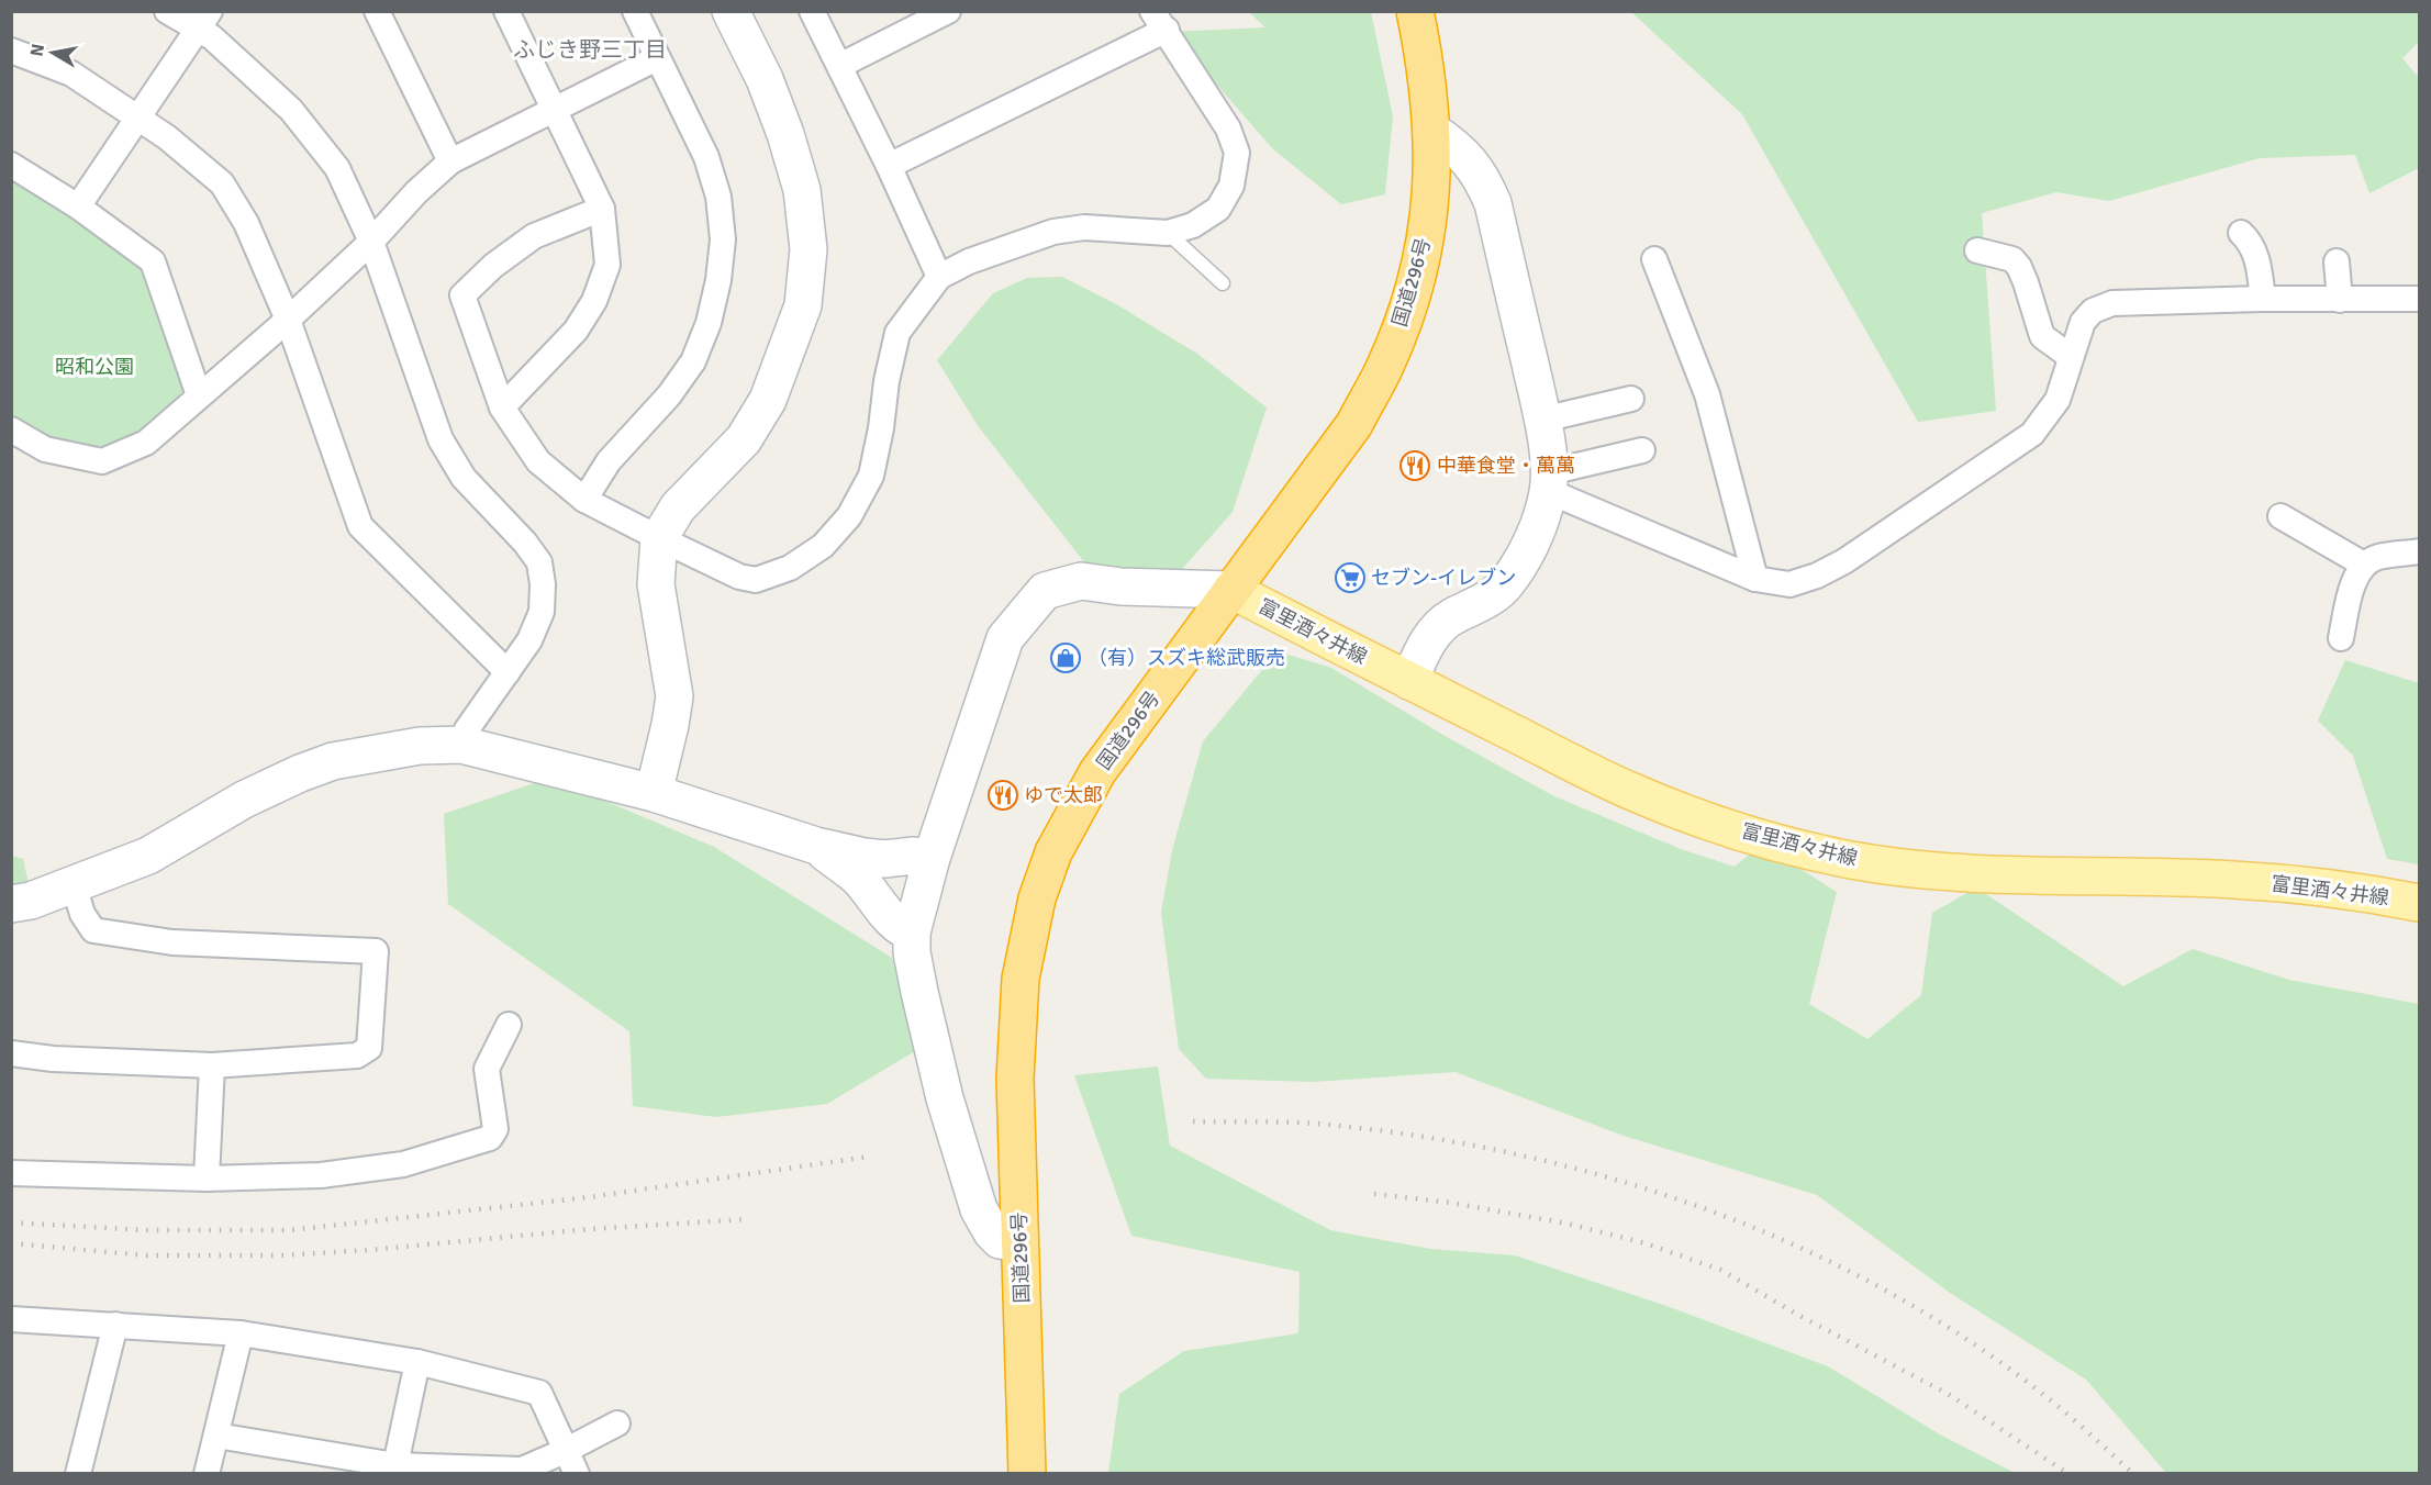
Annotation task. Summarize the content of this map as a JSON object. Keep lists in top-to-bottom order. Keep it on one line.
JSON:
{"streets":{"highway":["国道296号"],"main road":["富里酒々井線"]},"crossings":[["国道296号","富里酒々井線"]],"districts":["ふじき野三丁目"],"parks":["昭和公園"],"places":{"restaurant":["中華食堂・萬萬","ゆで太郎"],"supermarket":["セブン-イレブン"],"shop":["（有）スズキ総武販売"]},"north":"left"}
